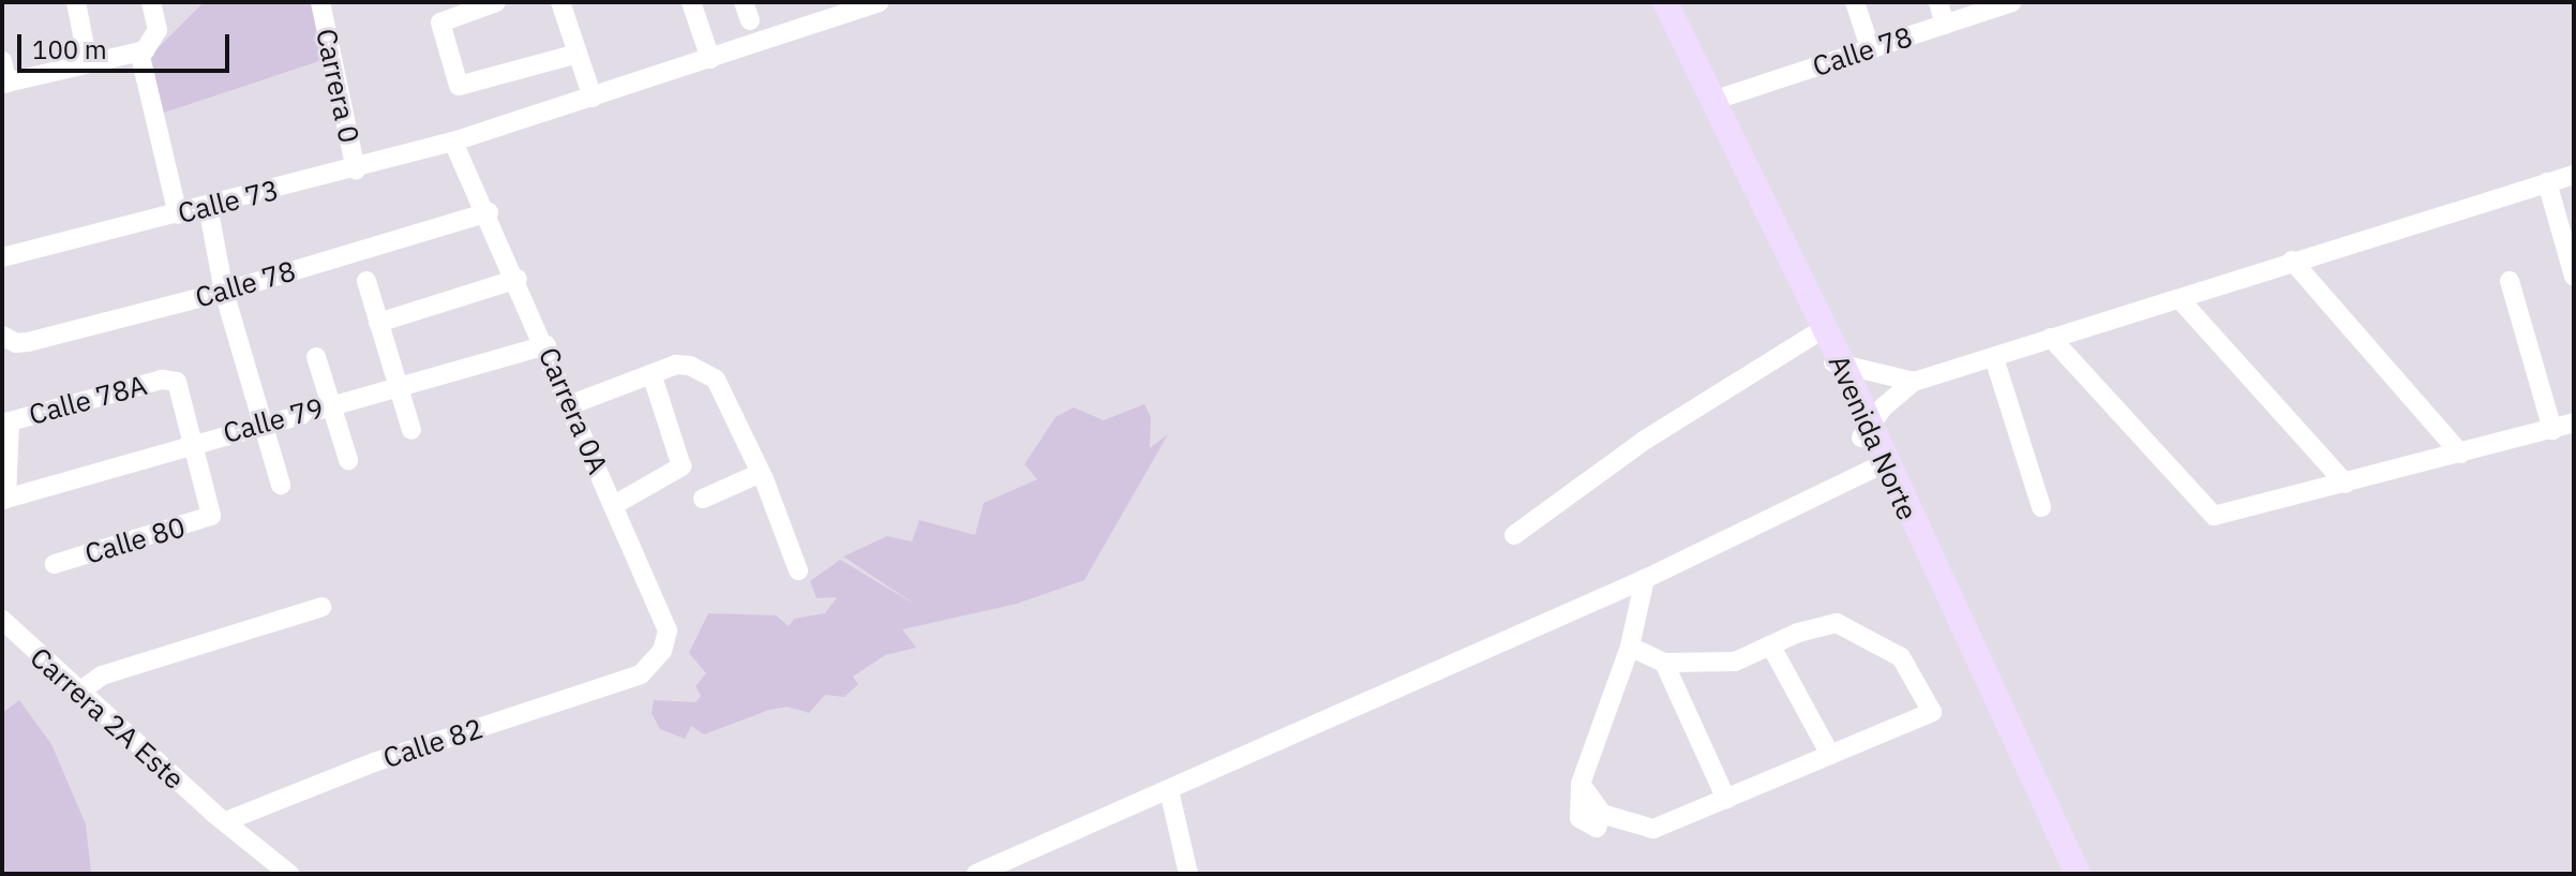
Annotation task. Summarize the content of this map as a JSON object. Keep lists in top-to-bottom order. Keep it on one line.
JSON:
{"streets":{"main road":["Avenida Norte"],"street":["Calle 78","Carrera 0","Calle 73","Calle 78A","Carrera 0A","Calle 79","Calle 80","Carrera 2A Este","Calle 82"]},"crossings":[["Calle 78","Carrera 0A"],["Calle 78","Avenida Norte"],["Carrera 0","Calle 73"],["Calle 73","Carrera 0A"],["Calle 78A","Calle 79"],["Calle 78A","Calle 80"],["Carrera 0A","Calle 79"],["Carrera 0A","Calle 82"],["Calle 79","Calle 80"],["Carrera 2A Este","Calle 82"]],"scale_bar":"100 m"}
